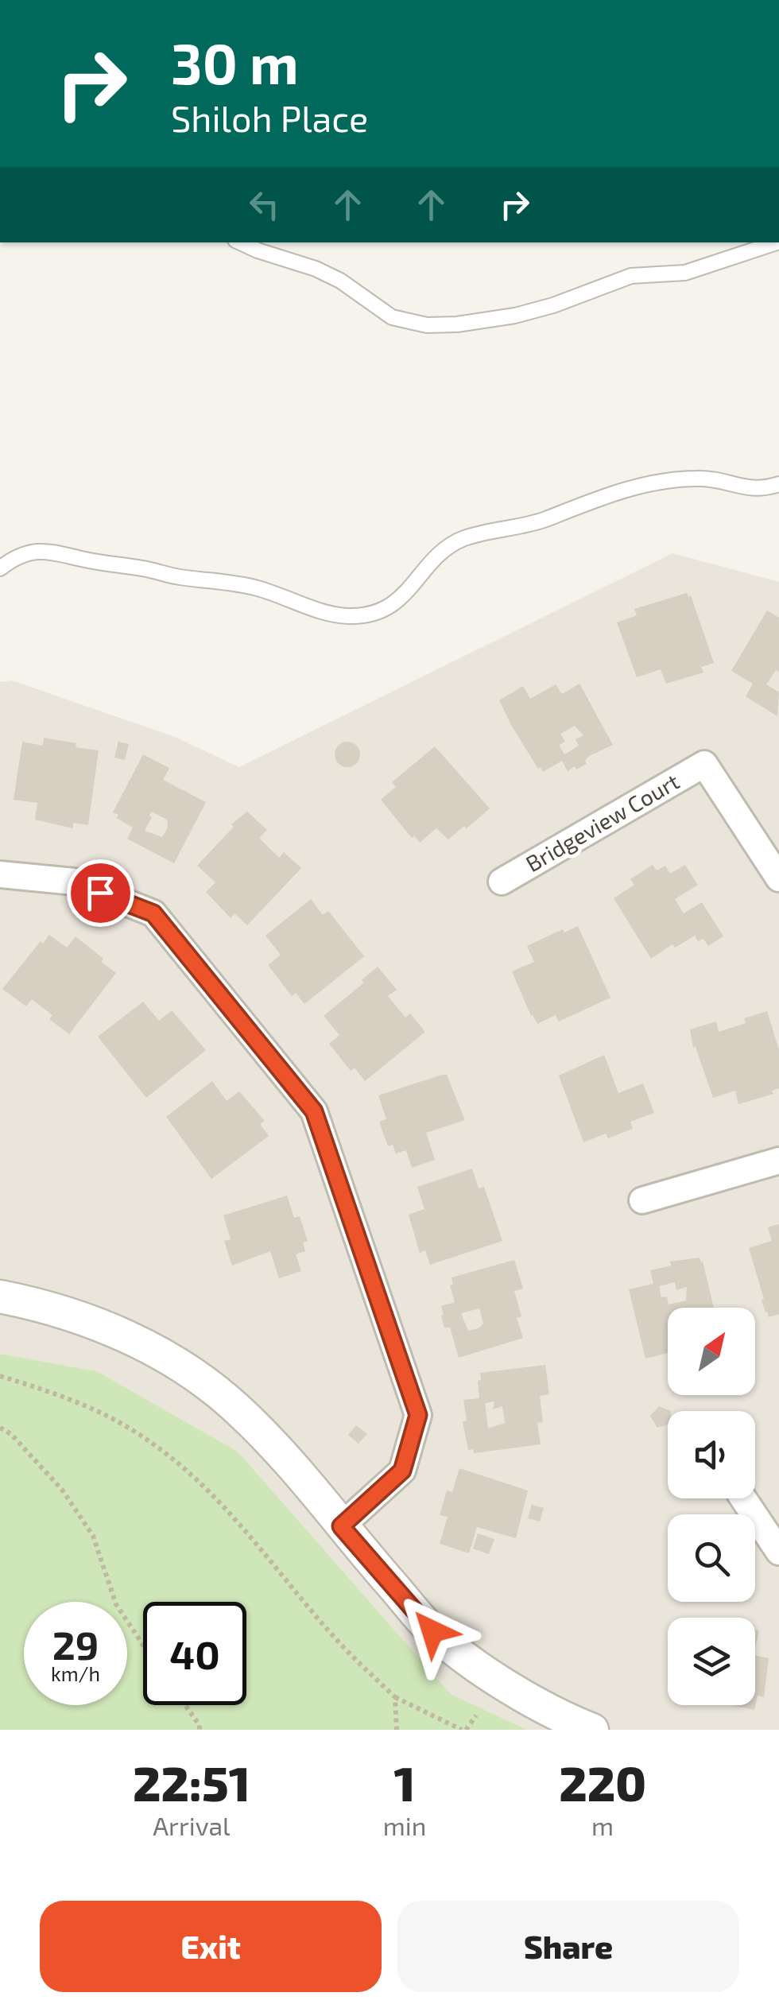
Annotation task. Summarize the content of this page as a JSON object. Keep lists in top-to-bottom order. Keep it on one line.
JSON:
{"streets":{"street":["Bridgeview Court"]},"north":"top right","page":{"turn":["30 m","Shiloh Place"],"speed":"29 km/h","limit":"40","eta":["22:51","Arrival","1","min","220","m"],"buttons":["Exit","Share"]}}
